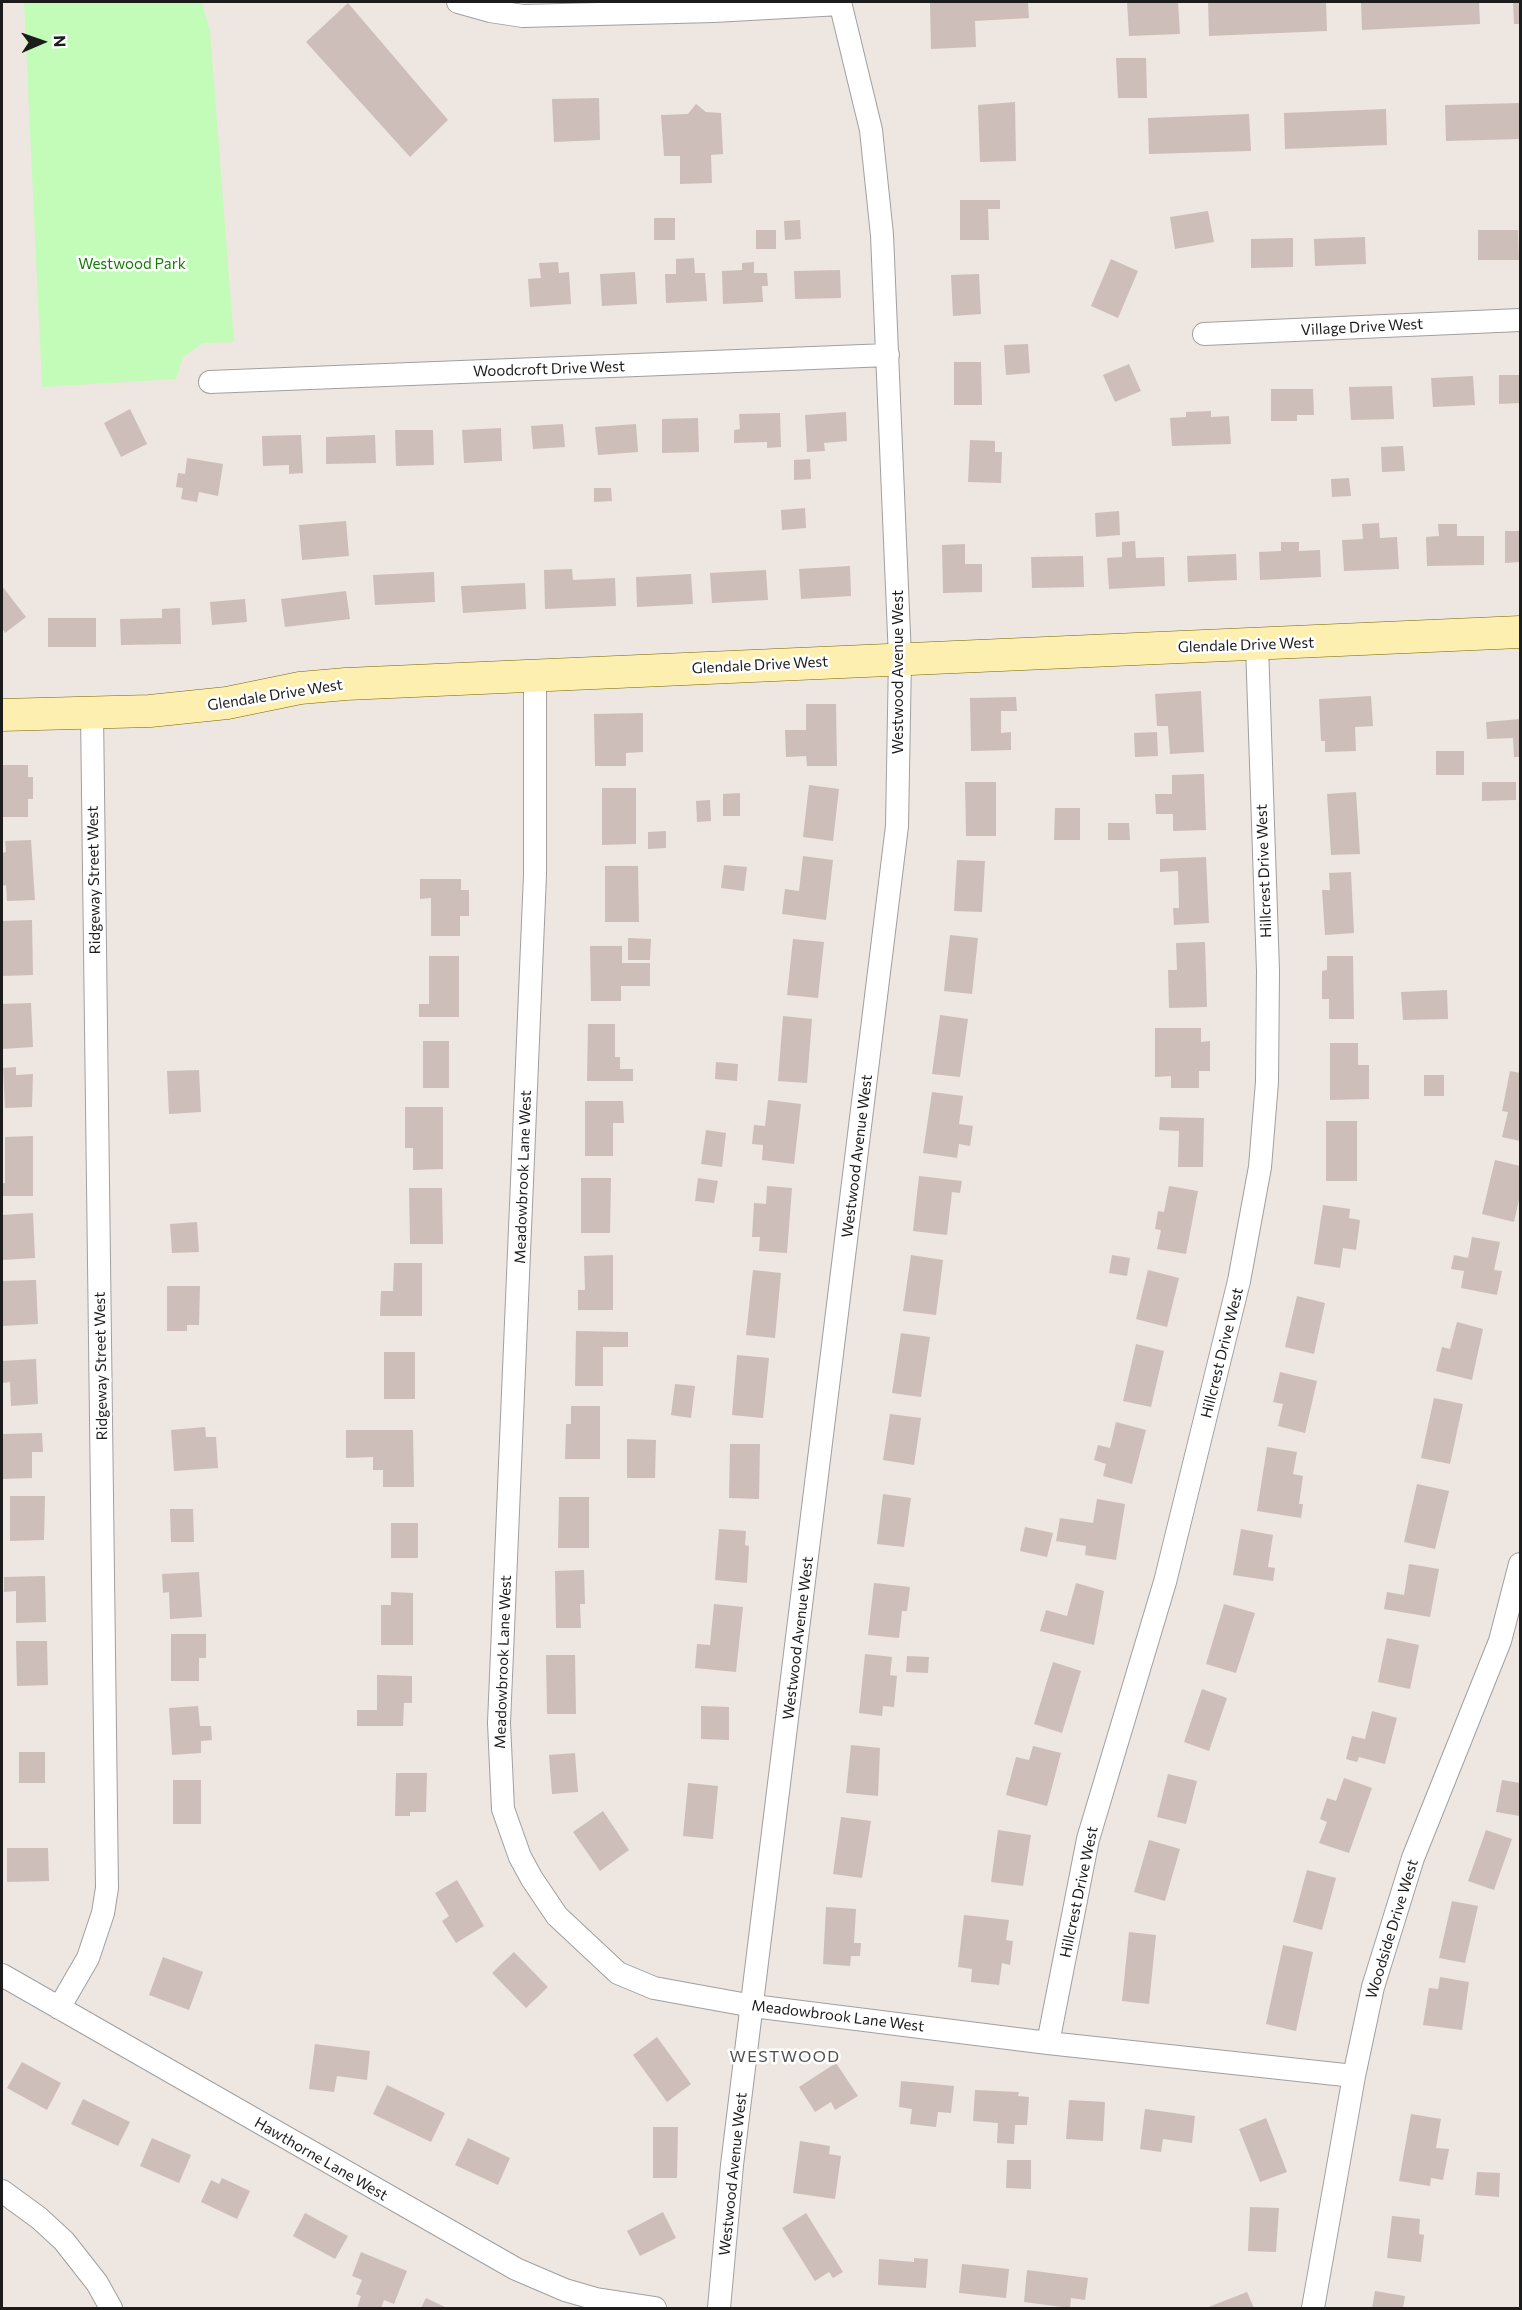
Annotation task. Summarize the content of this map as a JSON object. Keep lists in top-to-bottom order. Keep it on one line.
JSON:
{"streets":{"street":["Village Drive West","Woodcroft Drive West","Glendale Drive West","Westwood Avenue West","Hillcrest Drive West","Ridgeway Street West","Meadowbrook Lane West","Woodside Drive West","Hawthorne Lane West"]},"crossings":[["Woodcroft Drive West","Westwood Avenue West"],["Glendale Drive West","Westwood Avenue West"],["Glendale Drive West","Hillcrest Drive West"],["Glendale Drive West","Ridgeway Street West"],["Glendale Drive West","Meadowbrook Lane West"],["Westwood Avenue West","Meadowbrook Lane West"],["Hillcrest Drive West","Meadowbrook Lane West"],["Ridgeway Street West","Hawthorne Lane West"],["Meadowbrook Lane West","Woodside Drive West"]],"districts":["WESTWOOD"],"parks":["Westwood Park"],"north":"right"}
